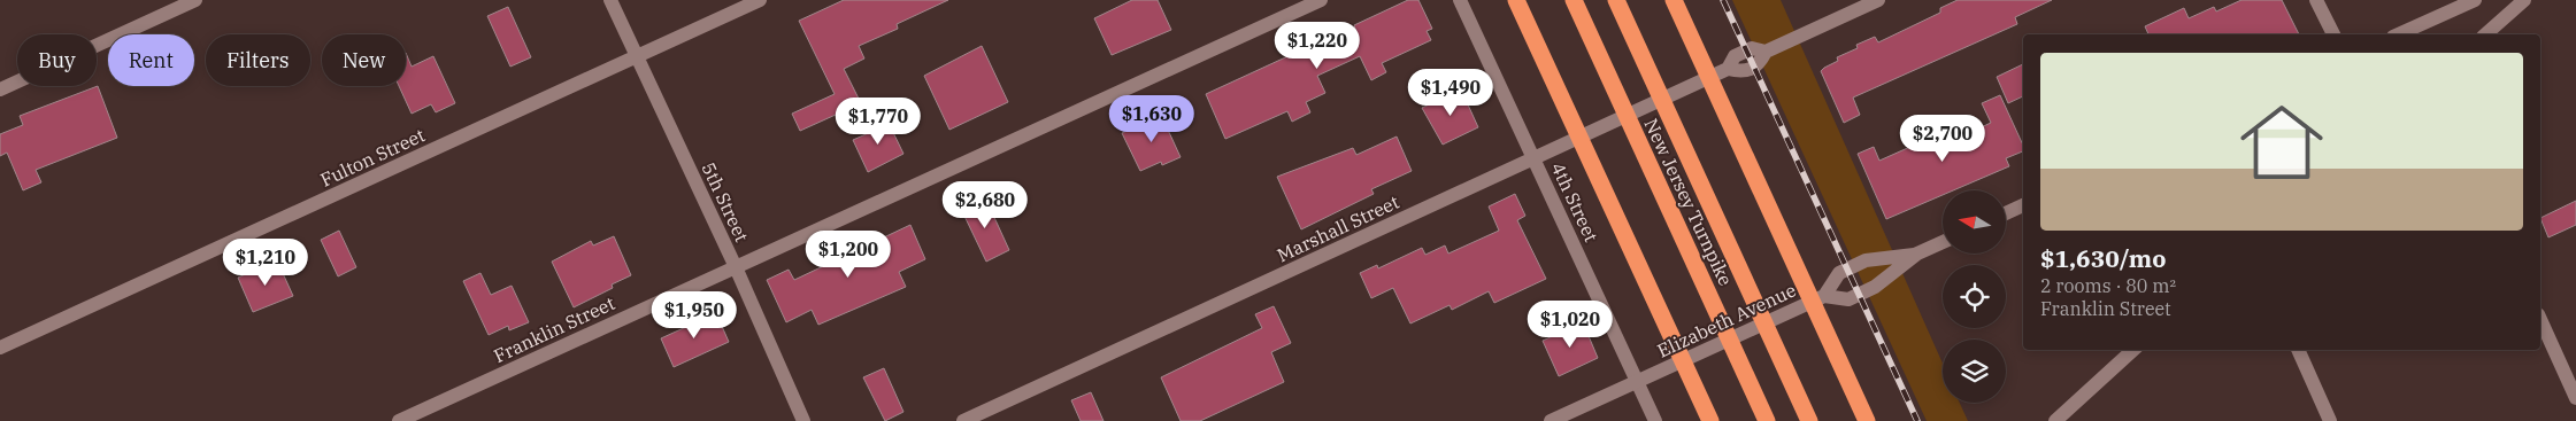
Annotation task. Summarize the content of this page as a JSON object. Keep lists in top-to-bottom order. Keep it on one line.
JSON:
{"streets":{"highway":["New Jersey Turnpike"],"street":["Fulton Street","5th Street","4th Street","Marshall Street","Elizabeth Avenue","Franklin Street"]},"crossings":[["Fulton Street","5th Street"],["5th Street","Franklin Street"],["4th Street","Marshall Street"],["4th Street","Elizabeth Avenue"]],"north":"left","page":{"price":["$1,220","$1,490","$1,630","$1,770","$2,700","$2,680","$1,200","$1,210","$1,950","$1,020"],"chip":["Buy","Rent","Filters","New"],"list":[{"name":"$1,630/mo","note":"2 rooms · 80 m² · Franklin Street"}]}}
